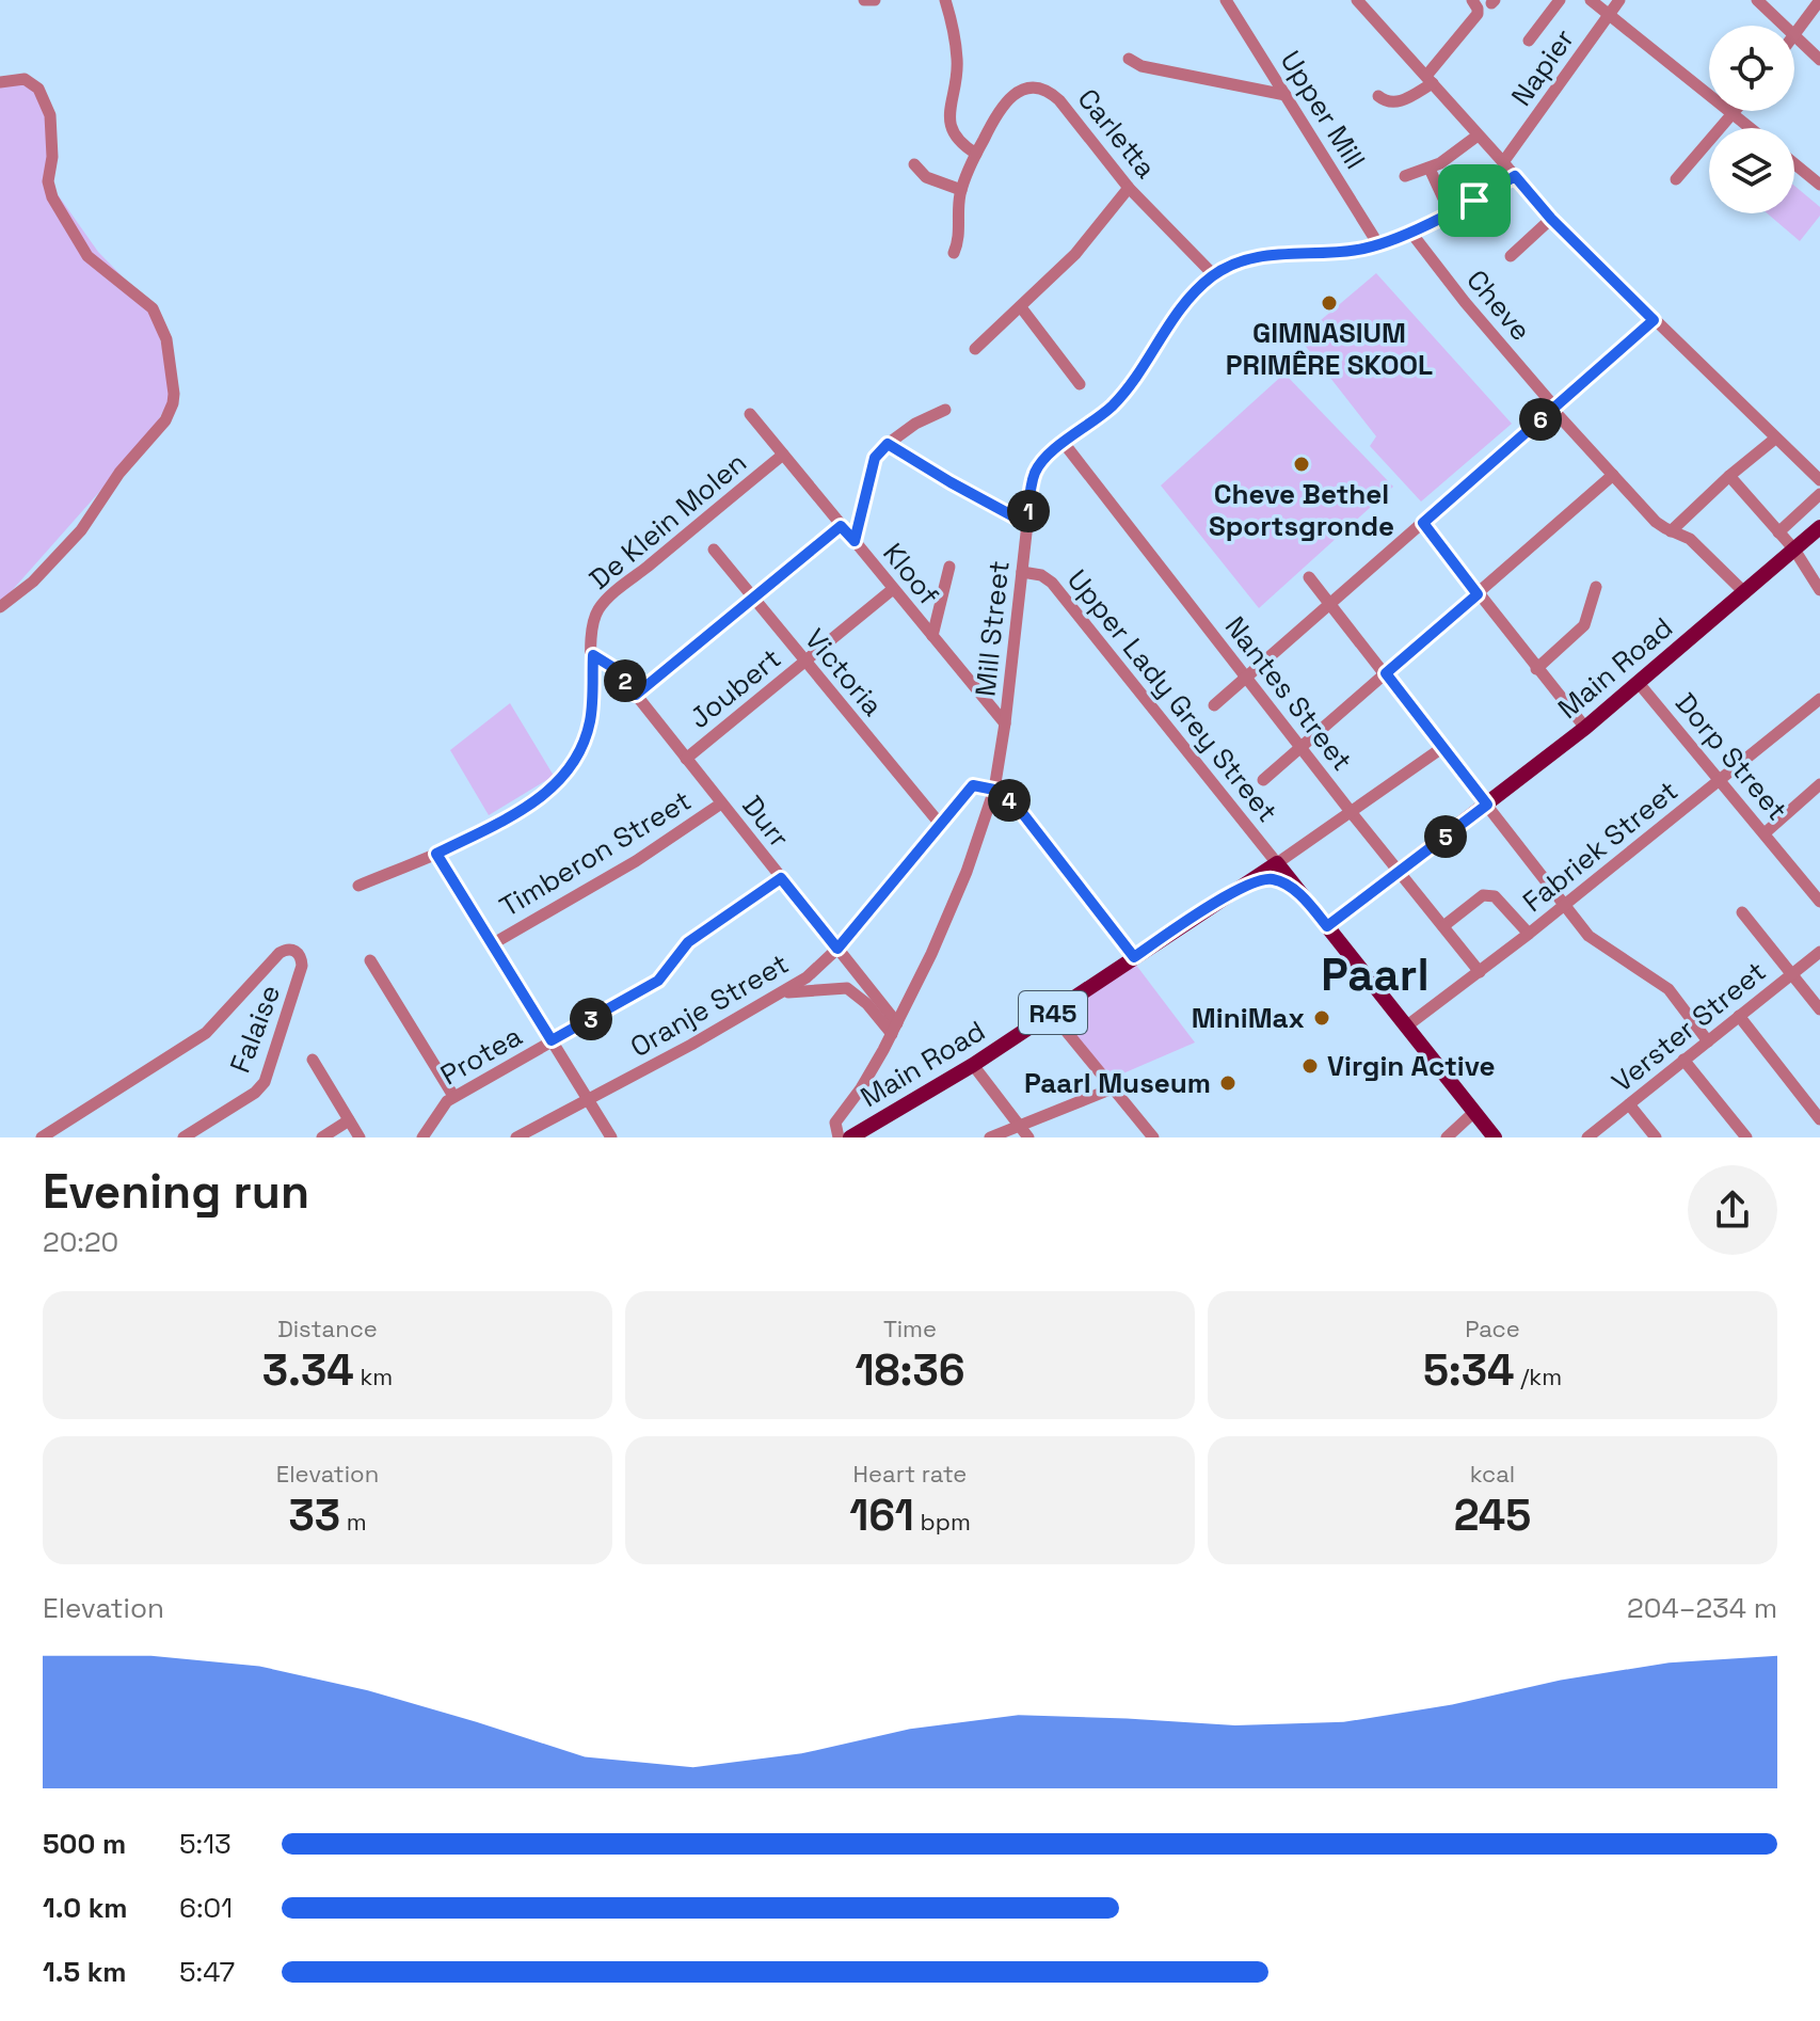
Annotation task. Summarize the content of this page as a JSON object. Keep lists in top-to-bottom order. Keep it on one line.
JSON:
{"streets":{"main road":["Main Road","R45"],"street":["Napier","Upper Mill","Carletta","Cheve","De Klein Molen","Kloof","Mill Street","Victoria","Joubert","Nantes Street","Upper Lady Grey Street","Dorp Street","Durr","Fabriek Street","Timberon Street","Oranje Street","Verster Street","Falaise","Protea"]},"crossings":[["Upper Mill","Mill Street"],["Carletta","Mill Street"],["Cheve","Mill Street"],["Cheve","Main Road"],["De Klein Molen","Kloof"],["De Klein Molen","Durr"],["Kloof","Mill Street"],["Kloof","Joubert"],["Mill Street","Nantes Street"],["Mill Street","Upper Lady Grey Street"],["Mill Street","Durr"],["Mill Street","Oranje Street"],["Main Road","Nantes Street"],["Main Road","Upper Lady Grey Street"],["Main Road","Dorp Street"],["Victoria","Joubert"],["Victoria","Oranje Street"],["Joubert","Durr"],["Nantes Street","Fabriek Street"],["Dorp Street","Fabriek Street"],["Durr","Timberon Street"],["Durr","Oranje Street"],["Durr","Protea"]],"districts":["Paarl"],"places":["GIMNASIUM PRIMÊRE SKOOL","Cheve Bethel Sportsgronde","MiniMax","Virgin Active","Paarl Museum"],"page":{"pins":["6","1","2","4","5","3"],"heading":["Evening run","20:20"],"stats":[["Distance","3.34 km"],["Time","18:36"],["Pace","5:34 /km"],["Elevation","33 m"],["Heart rate","161 bpm"],["kcal","245"]],"chart":["Elevation","204–234 m"],"list":[{"name":"500 m","note":"5:13"},{"name":"1.0 km","note":"6:01"},{"name":"1.5 km","note":"5:47"}]}}
